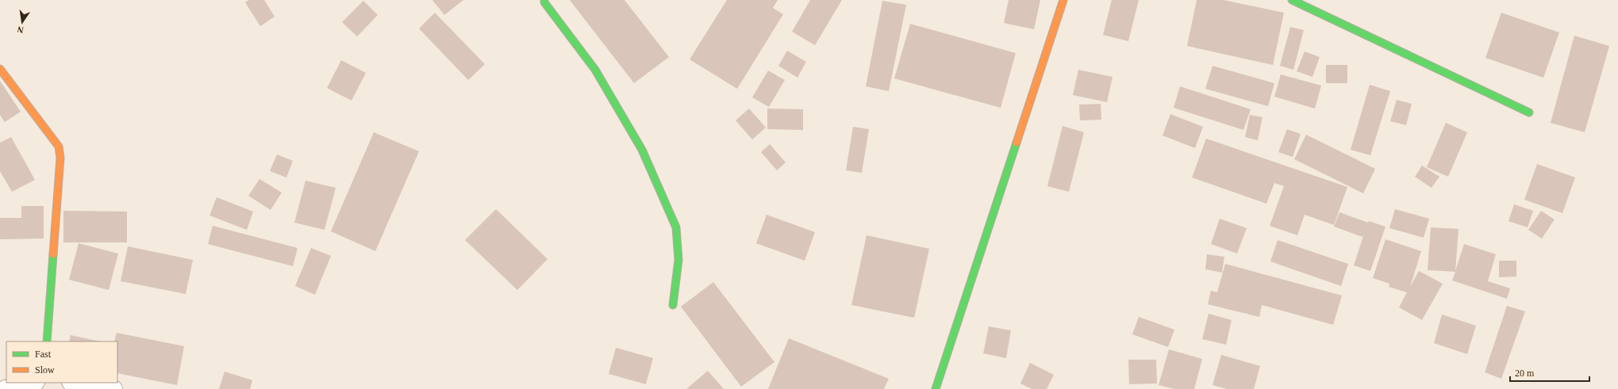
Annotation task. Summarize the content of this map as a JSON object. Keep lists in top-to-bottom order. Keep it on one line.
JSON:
{"legend":["Fast","Slow"],"scale_bar":"20 m","north":"bottom"}
